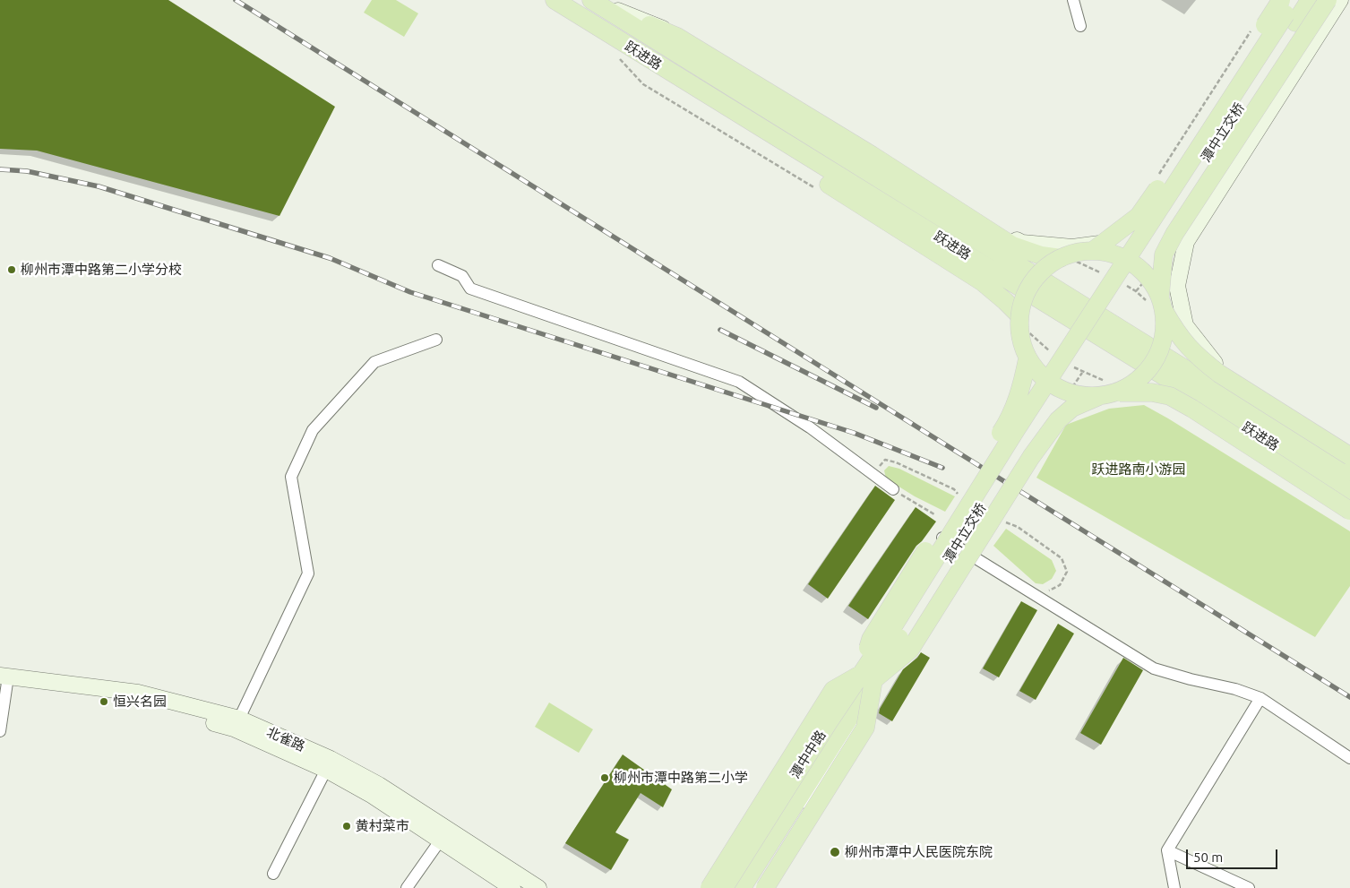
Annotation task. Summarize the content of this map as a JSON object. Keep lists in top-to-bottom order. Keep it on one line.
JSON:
{"streets":{"main road":["跃进路","潭中立交桥","潭中中路"],"street":["北雀路"]},"crossings":[["潭中立交桥","潭中中路"]],"parks":["跃进路南小游园"],"places":["柳州市潭中路第二小学分校","恒兴名园","柳州市潭中路第二小学","黄村菜市","柳州市潭中人民医院东院"],"scale_bar":"50 m"}
